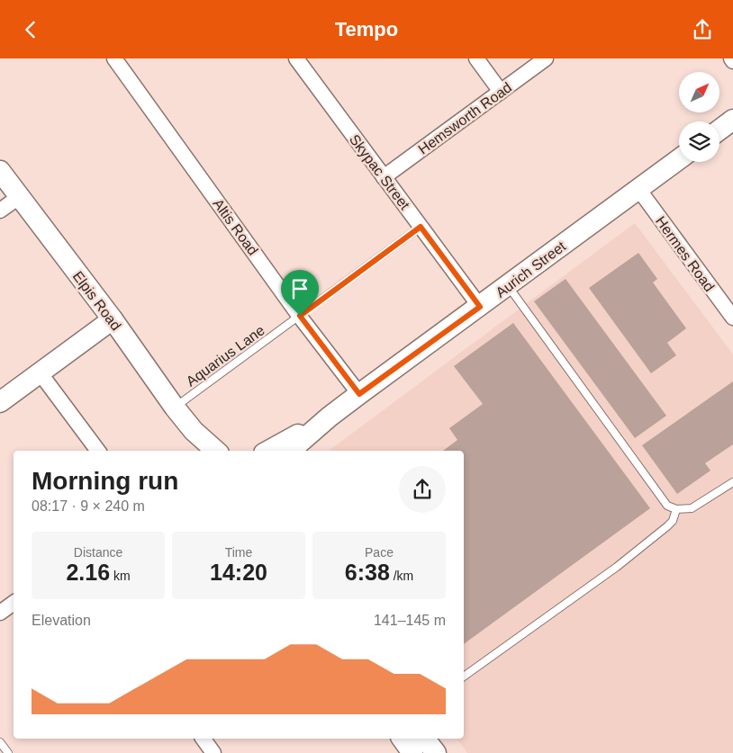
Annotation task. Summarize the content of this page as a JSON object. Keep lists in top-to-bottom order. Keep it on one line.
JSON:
{"streets":{"street":["Hemsworth Road","Skypac Street","Altis Road","Hermes Road","Aurich Street","Elpis Road"],"lane":["Aquarius Lane"]},"crossings":[["Hemsworth Road","Skypac Street"],["Skypac Street","Aurich Street"],["Skypac Street","Aquarius Lane"],["Altis Road","Aurich Street"],["Altis Road","Aquarius Lane"],["Hermes Road","Aurich Street"],["Elpis Road","Aquarius Lane"]],"north":"top right","page":{"header":"Tempo","heading":["Morning run","08:17 · 9 × 240 m"],"stats":[["Distance","2.16 km"],["Time","14:20"],["Pace","6:38 /km"]],"chart":["Elevation","141–145 m"]}}
